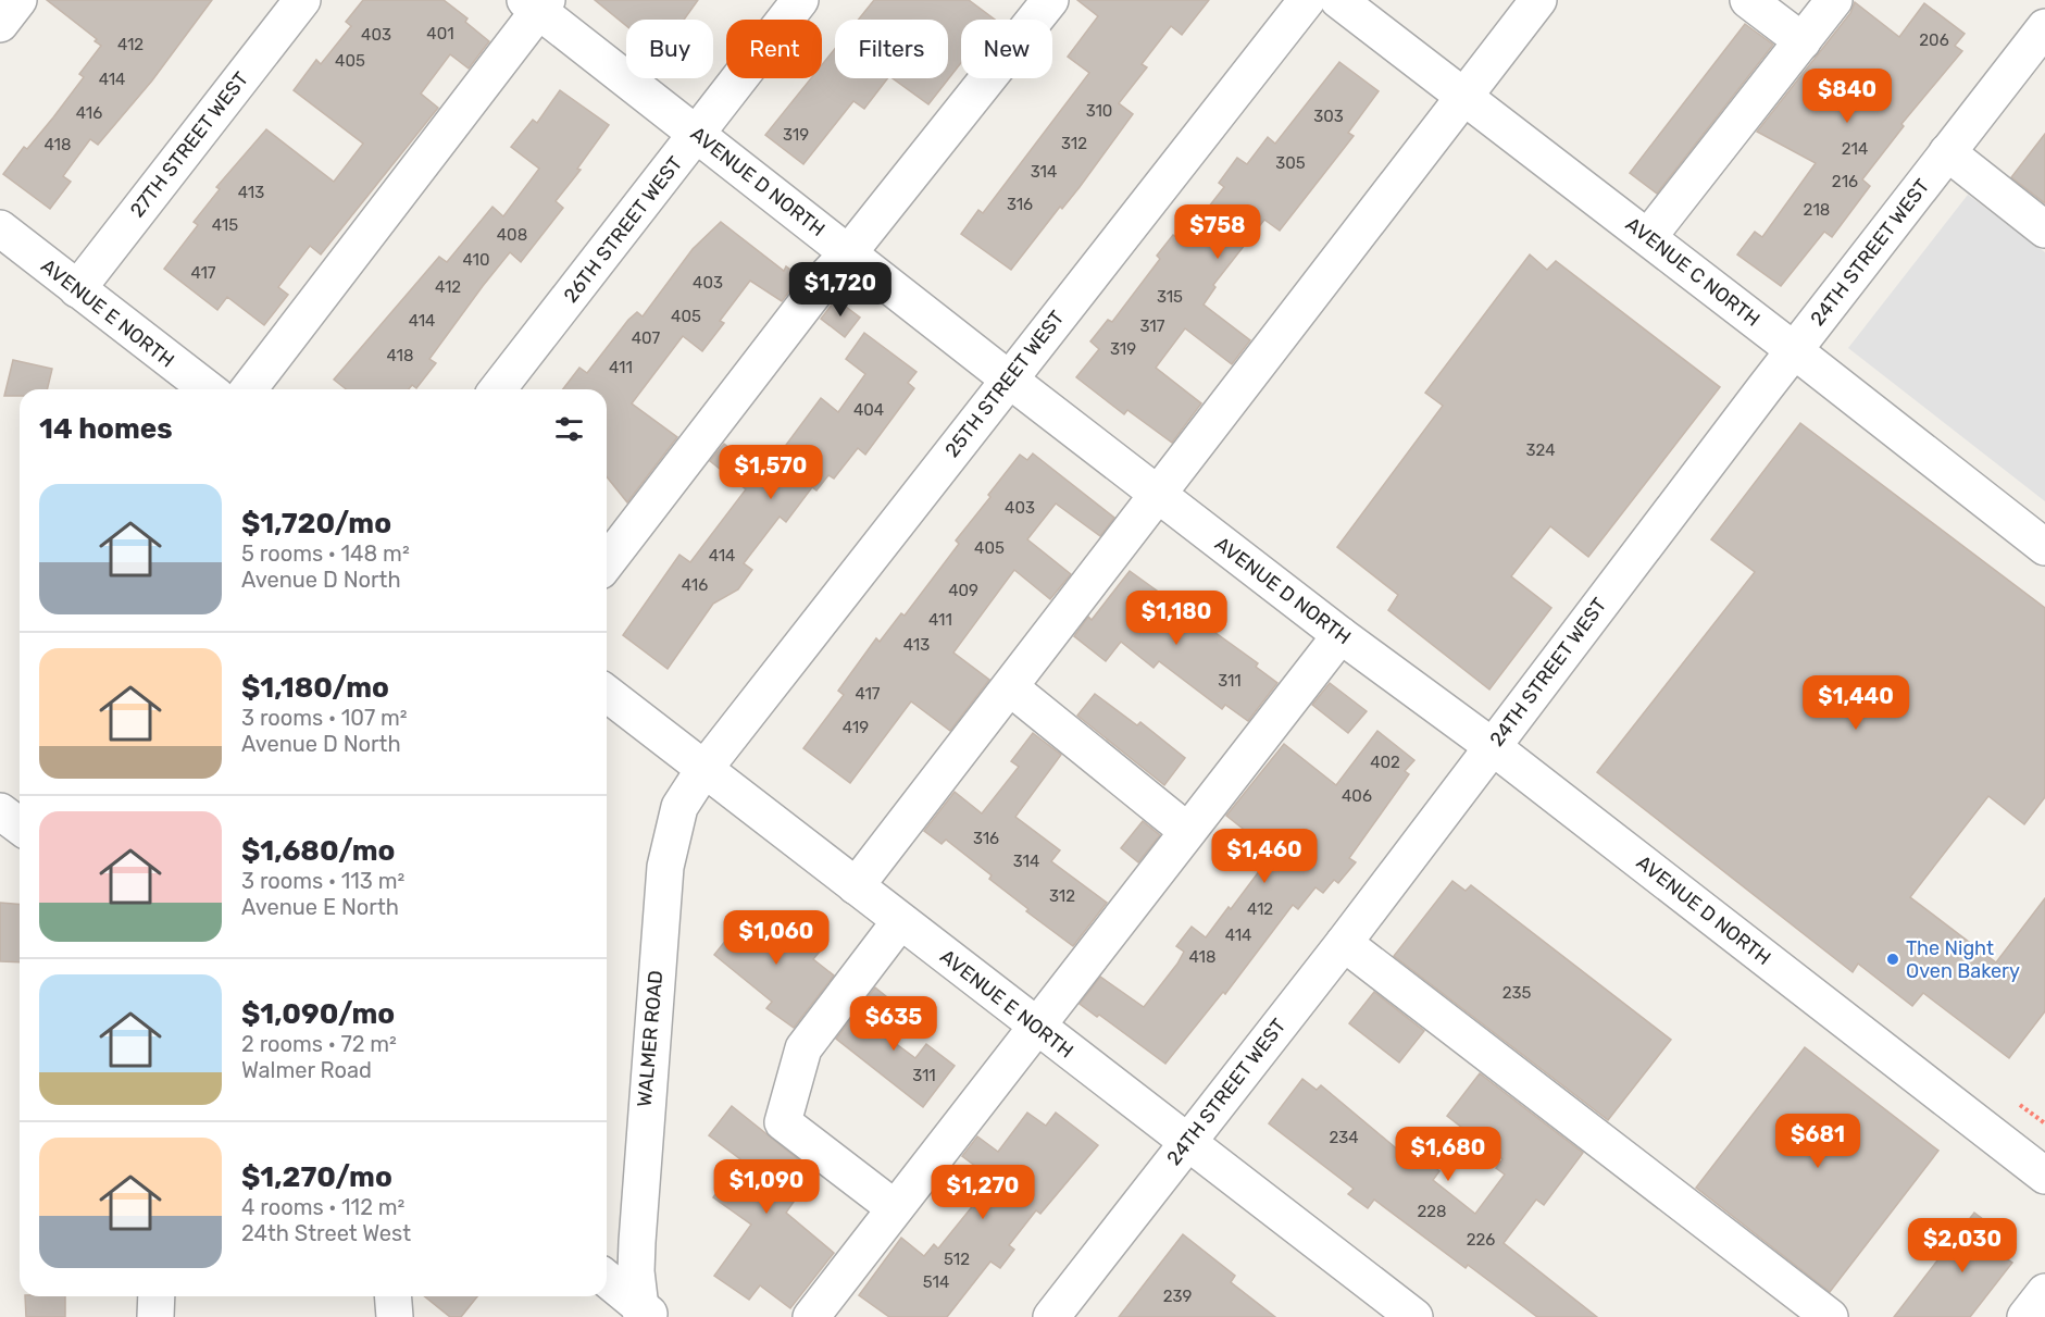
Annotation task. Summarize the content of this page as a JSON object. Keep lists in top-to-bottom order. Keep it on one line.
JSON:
{"streets":{"street":["27TH STREET WEST","AVENUE D NORTH","26TH STREET WEST","24TH STREET WEST","AVENUE C NORTH","AVENUE E NORTH","25TH STREET WEST","WALMER ROAD"]},"crossings":[["27TH STREET WEST","AVENUE E NORTH"],["AVENUE D NORTH","26TH STREET WEST"],["AVENUE D NORTH","24TH STREET WEST"],["AVENUE D NORTH","25TH STREET WEST"],["24TH STREET WEST","AVENUE C NORTH"],["24TH STREET WEST","AVENUE E NORTH"],["AVENUE E NORTH","25TH STREET WEST"],["AVENUE E NORTH","WALMER ROAD"],["25TH STREET WEST","WALMER ROAD"]],"places":["The Night Oven Bakery"],"house_numbers":["401","403","206","412","405","414","310","416","303","319","312","418","214","305","314","216","413","316","218","415","408","410","417","403","412","315","405","414","317","407","319","418","411","404","324","403","405","414","416","409","411","413","311","417","419","402","406","316","314","312","412","414","418","235","311","234","228","226","512","514","239"],"page":{"chip":["Buy","Rent","Filters","New"],"price":["$840","$758","$1,720","$1,570","$1,180","$1,440","$1,460","$1,060","$635","$681","$1,680","$1,090","$1,270","$2,030"],"heading":"14 homes","list":[{"name":"$1,720/mo","note":"5 rooms · 148 m² · Avenue D North"},{"name":"$1,180/mo","note":"3 rooms · 107 m² · Avenue D North"},{"name":"$1,680/mo","note":"3 rooms · 113 m² · Avenue E North"},{"name":"$1,090/mo","note":"2 rooms · 72 m² · Walmer Road"},{"name":"$1,270/mo","note":"4 rooms · 112 m² · 24th Street West"}]}}
